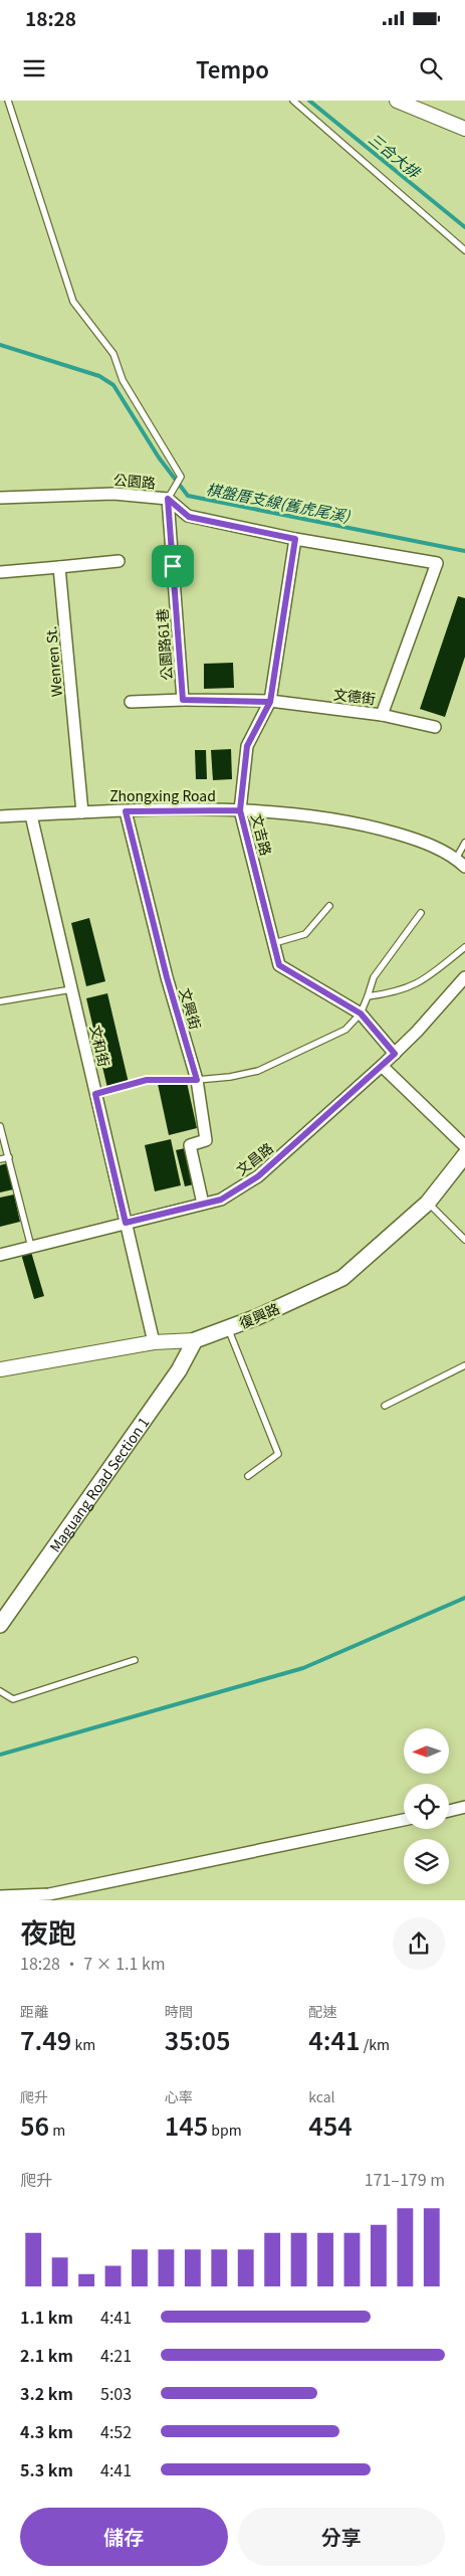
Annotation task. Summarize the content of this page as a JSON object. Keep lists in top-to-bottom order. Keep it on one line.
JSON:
{"streets":{"main road":["復興路","Maguang Road Section 1"],"street":["公園路","公園路61巷","Wenren St.","文德街","Zhongxing Road","文吉路","文興街","文和街","文昌路"]},"crossings":[["公園路","公園路61巷"],["公園路","文德街"],["公園路","文吉路"],["Wenren St.","Zhongxing Road"],["文德街","文吉路"],["Zhongxing Road","文吉路"],["Zhongxing Road","文興街"],["Zhongxing Road","文和街"],["文吉路","文昌路"],["文興街","文昌路"],["文和街","文昌路"],["文和街","復興路"],["復興路","Maguang Road Section 1"]],"water":["三合大排","棋盤厝支線(舊虎尾溪)"],"north":"left","page":{"status":"18:28","header":"Tempo","heading":["夜跑","18:28 · 7 × 1.1 km"],"stats":[["距離","7.49 km"],["時間","35:05"],["配速","4:41 /km"],["爬升","56 m"],["心率","145 bpm"],["kcal","454"]],"chart":["爬升","171–179 m"],"list":[{"name":"1.1 km","note":"4:41"},{"name":"2.1 km","note":"4:21"},{"name":"3.2 km","note":"5:03"},{"name":"4.3 km","note":"4:52"},{"name":"5.3 km","note":"4:41"}],"buttons":["儲存","分享"]}}
